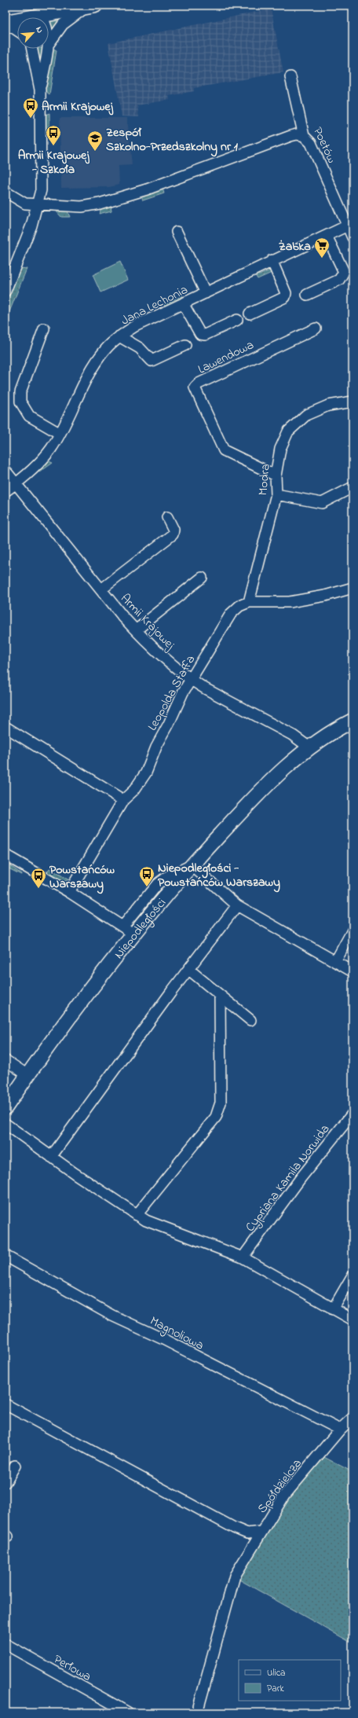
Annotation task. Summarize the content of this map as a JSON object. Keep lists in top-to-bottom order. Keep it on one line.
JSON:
{"streets":{"street":["Poetów","Jana Lechonia","Lawendowa","Modra","Armii Krajowej","Leopolda Staffa","Niepodległości","Cypriana Kamila Norwida","Magnoliowa","Spółdzielcza","Perłowa"]},"crossings":[["Poetów","Jana Lechonia"],["Jana Lechonia","Armii Krajowej"],["Lawendowa","Modra"],["Modra","Leopolda Staffa"],["Armii Krajowej","Leopolda Staffa"],["Armii Krajowej","Niepodległości"],["Magnoliowa","Spółdzielcza"]],"places":{"bus stop":["Armii Krajowej","Armii Krajowej - Szkoła","Niepodległości - Powstańców Warszawy","Powstańców Warszawy"],"school or university":["Zespół Szkolno-Przedszkolny nr 1"],"supermarket":["Żabka"]},"legend":["Ulica","Park"],"north":"top right"}
